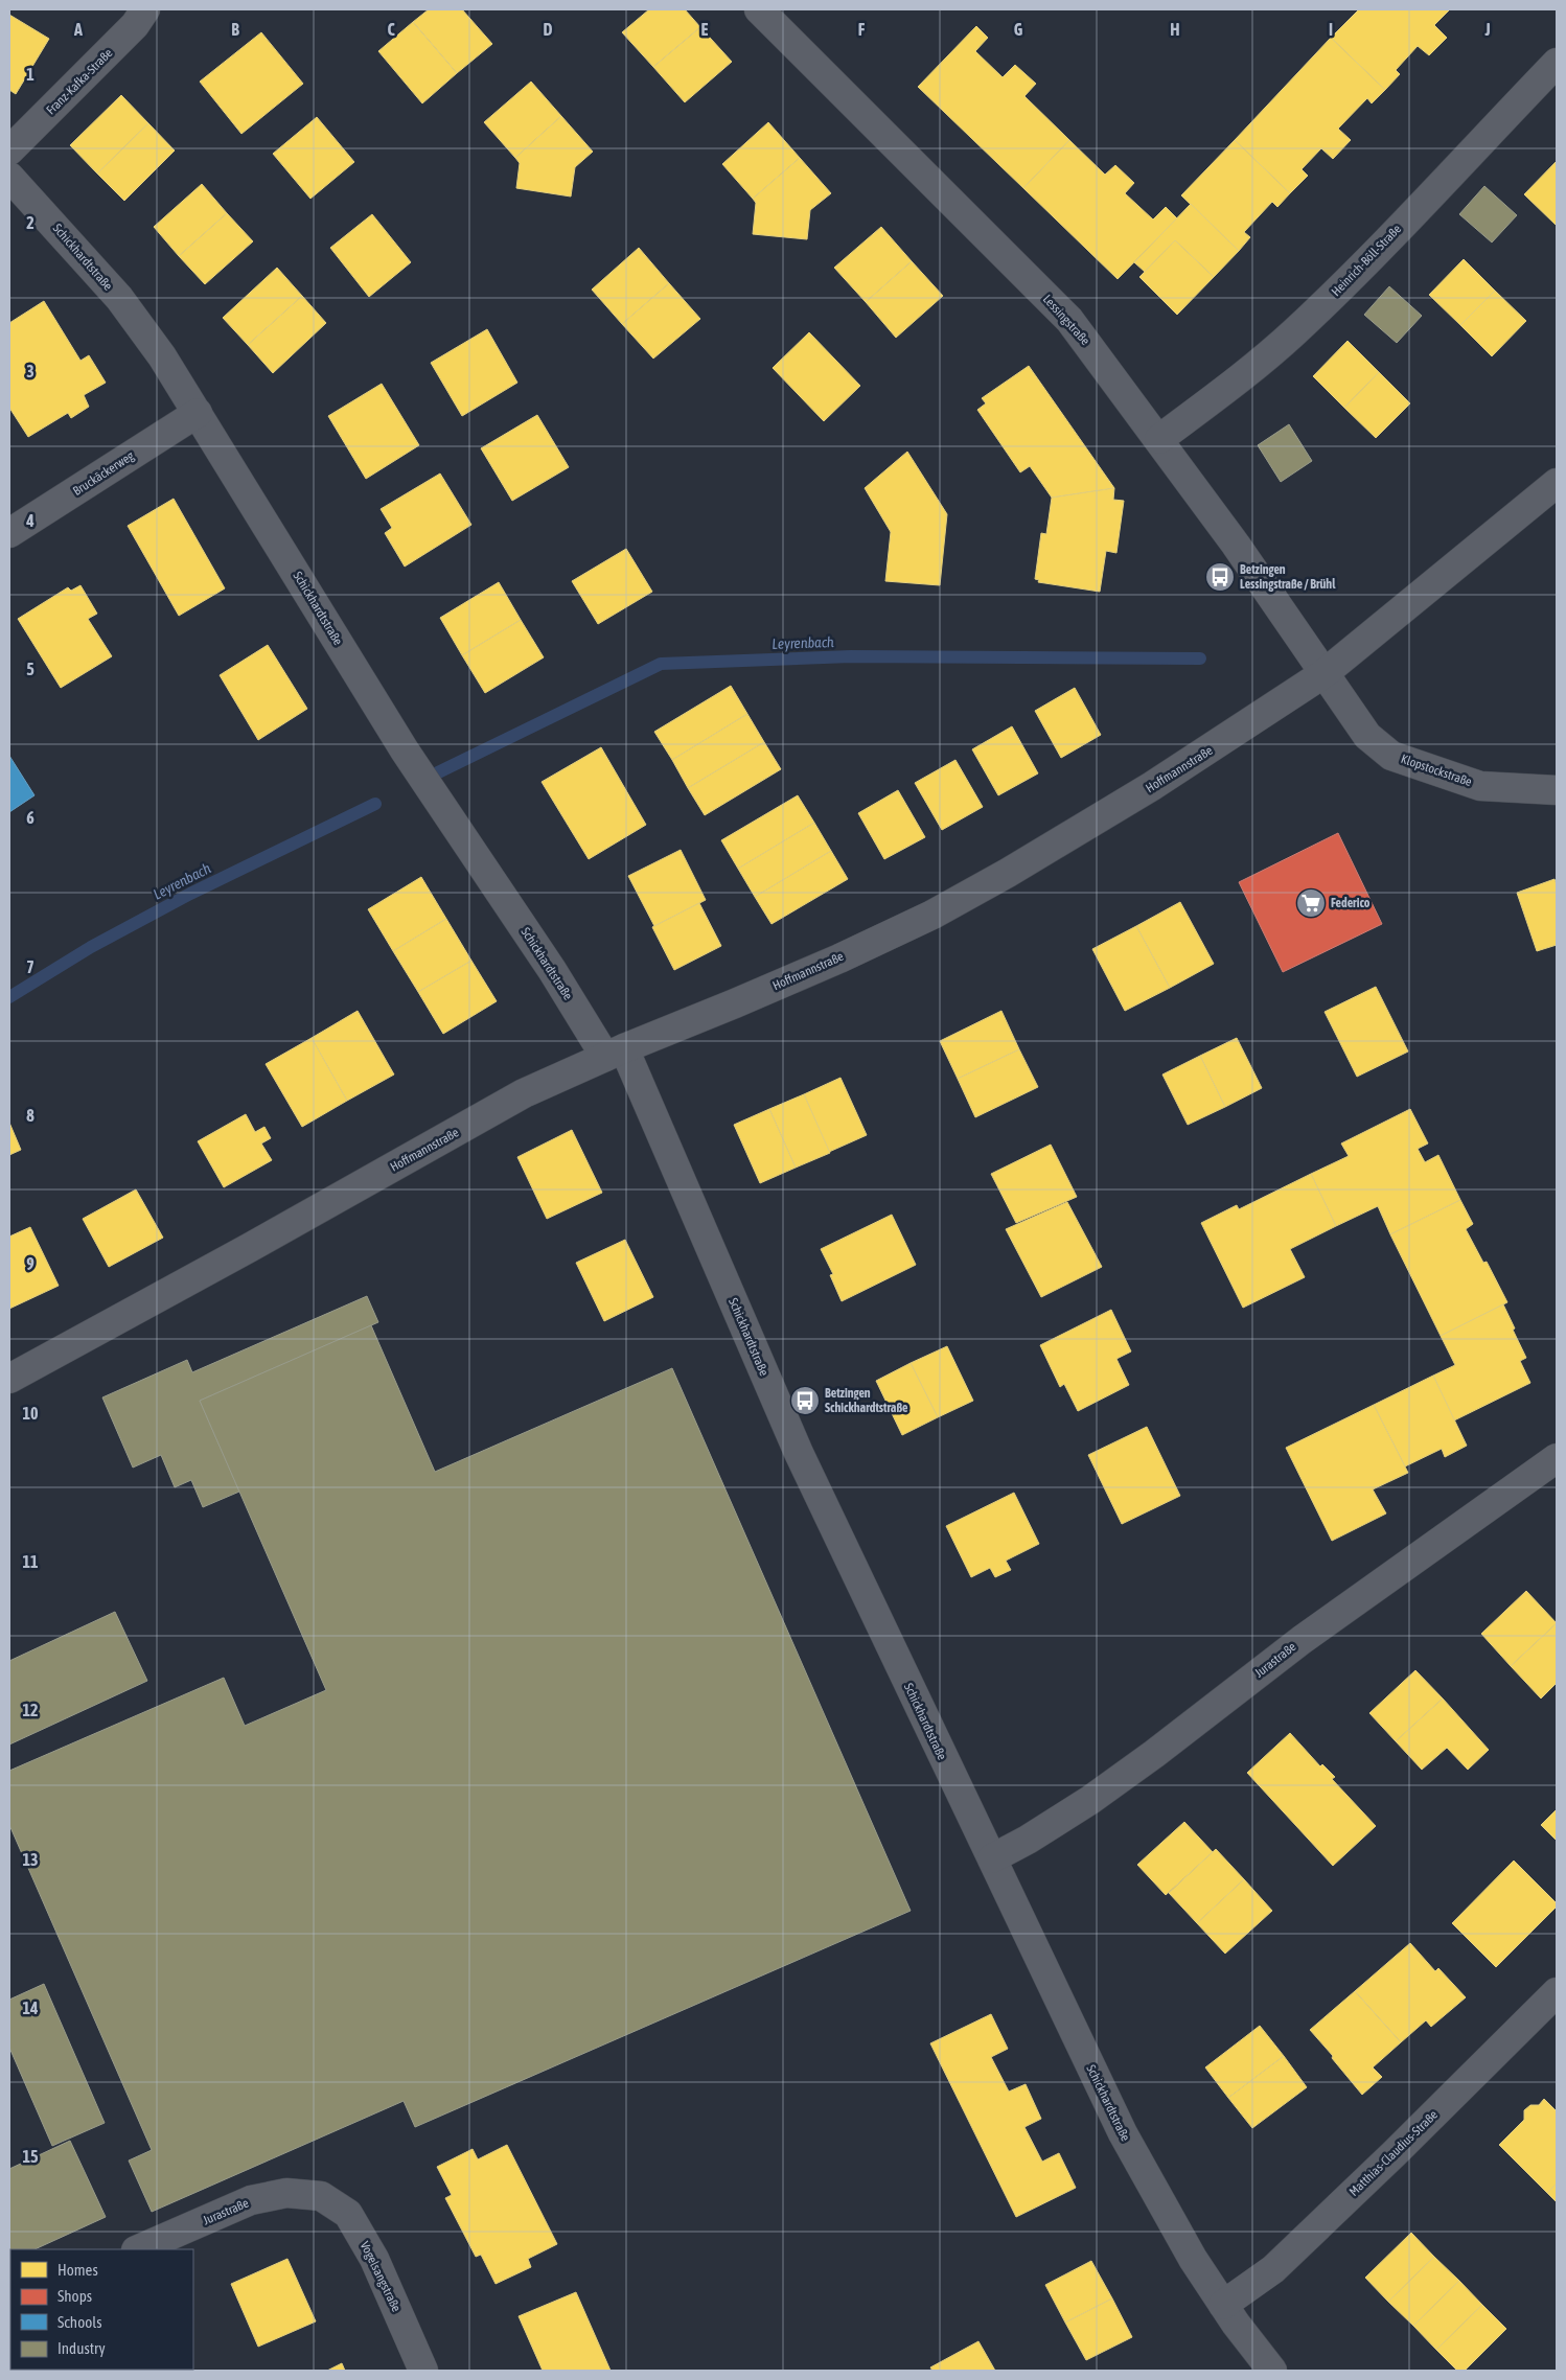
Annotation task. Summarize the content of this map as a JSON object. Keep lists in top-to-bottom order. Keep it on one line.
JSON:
{"streets":{"street":["Franz-Kafka-Straße","Schickhardtstraße","Heinrich-Böll-Straße","Lessingstraße","Bruckäckerweg","Hoffmannstraße","Klopstockstraße","Jurastraße","Matthias-Claudius-Straße","Vogelsangstraße"]},"crossings":[["Schickhardtstraße","Bruckäckerweg"],["Schickhardtstraße","Hoffmannstraße"],["Schickhardtstraße","Jurastraße"],["Schickhardtstraße","Matthias-Claudius-Straße"],["Heinrich-Böll-Straße","Lessingstraße"],["Lessingstraße","Hoffmannstraße"],["Lessingstraße","Klopstockstraße"],["Hoffmannstraße","Klopstockstraße"],["Jurastraße","Vogelsangstraße"]],"water":["Leyrenbach"],"places":{"bus stop":["Betzingen Lessingstraße / Brühl","Betzingen Schickhardtstraße"],"supermarket":["Federico"]},"legend":["Homes","Shops","Schools","Industry"],"grid":{"columns":["A","B","C","D","E","F","G","H","I","J"],"rows":["1","2","3","4","5","6","7","8","9","10","11","12","13","14","15"]}}
